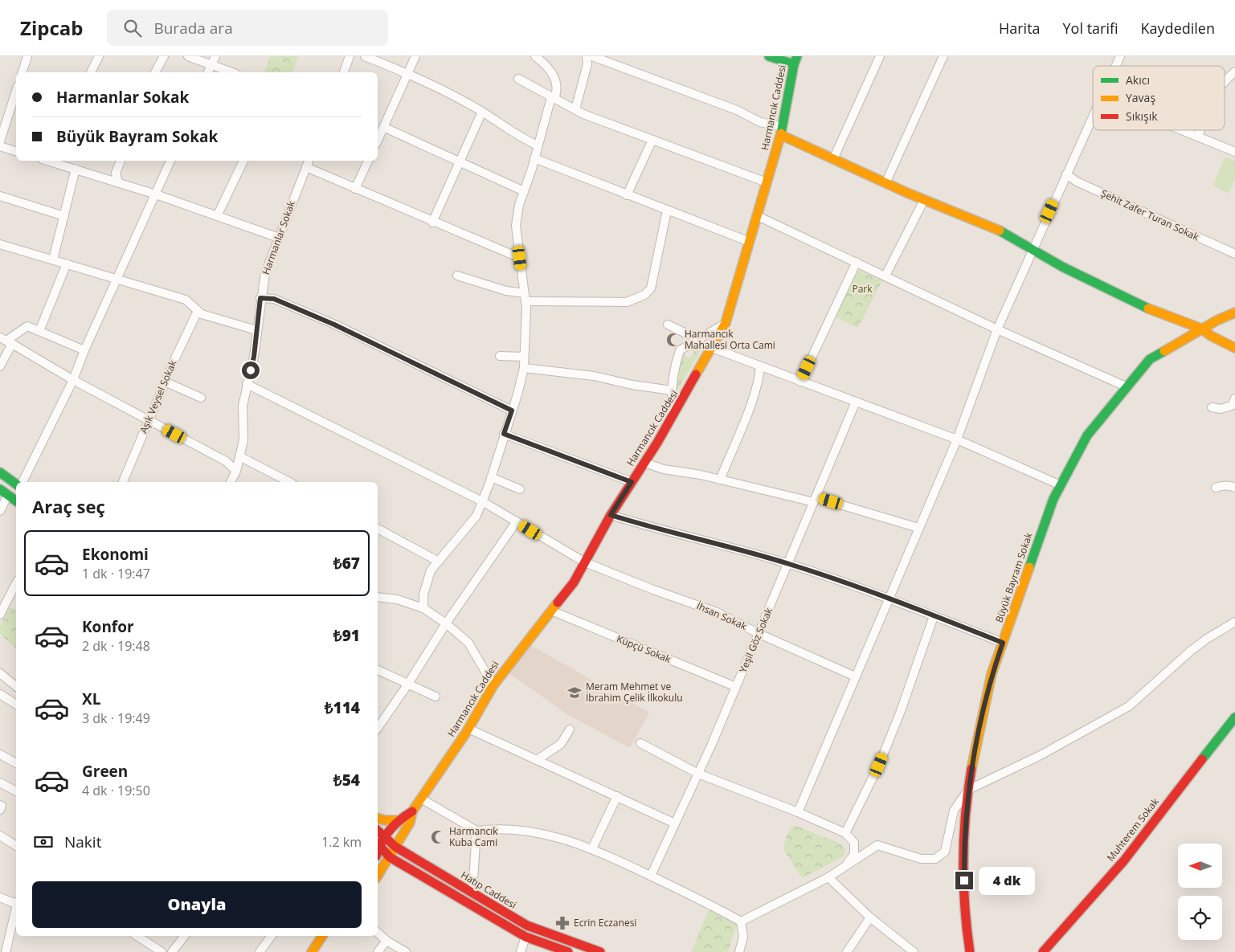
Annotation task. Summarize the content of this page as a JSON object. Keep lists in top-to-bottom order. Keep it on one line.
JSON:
{"streets":{"street":["Harmancık Caddesi","Şehit Zafer Turan Sokak","Harmanlar Sokak","Aşık Veysel Sokak","Büyük Bayram Sokak","İhsan Sokak","Yeşil Göz Sokak","Küpçü Sokak","Muhterem Sokak","Hatıp Caddesi"]},"crossings":[["Harmancık Caddesi","İhsan Sokak"],["Harmancık Caddesi","Küpçü Sokak"],["Harmanlar Sokak","İhsan Sokak"],["İhsan Sokak","Yeşil Göz Sokak"],["Yeşil Göz Sokak","Küpçü Sokak"]],"parks":["Park"],"places":{"mosque":["Harmancık Mahallesi Orta Cami","Harmancık Kuba Cami"],"school or university":["Meram Mehmet ve İbrahim Çelik İlkokulu"],"pharmacy":["Ecrin Eczanesi"]},"legend":["Akıcı","Yavaş","Sıkışık"],"north":"left","page":{"header":"Zipcab","search":"Burada ara","nav":["Harita","Yol tarifi","Kaydedilen"],"banner":["Harmanlar Sokak","Büyük Bayram Sokak"],"heading":"Araç seç","list":[{"name":"Ekonomi","note":"1 dk · 19:47","value":"₺67"},{"name":"Konfor","note":"2 dk · 19:48","value":"₺91"},{"name":"XL","note":"3 dk · 19:49","value":"₺114"},{"name":"Green","note":"4 dk · 19:50","value":"₺54"}],"pay":["Nakit","1.2 km"],"bubble":"4 dk","buttons":"Onayla"}}
